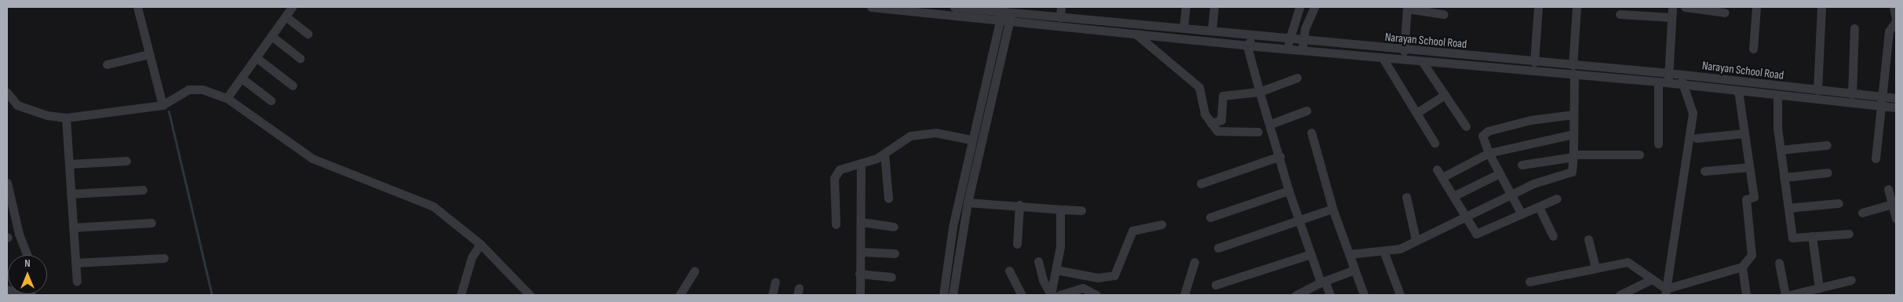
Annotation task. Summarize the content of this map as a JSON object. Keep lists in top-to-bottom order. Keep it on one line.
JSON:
{"streets":{"street":["Narayan School Road"]},"north":"top"}
